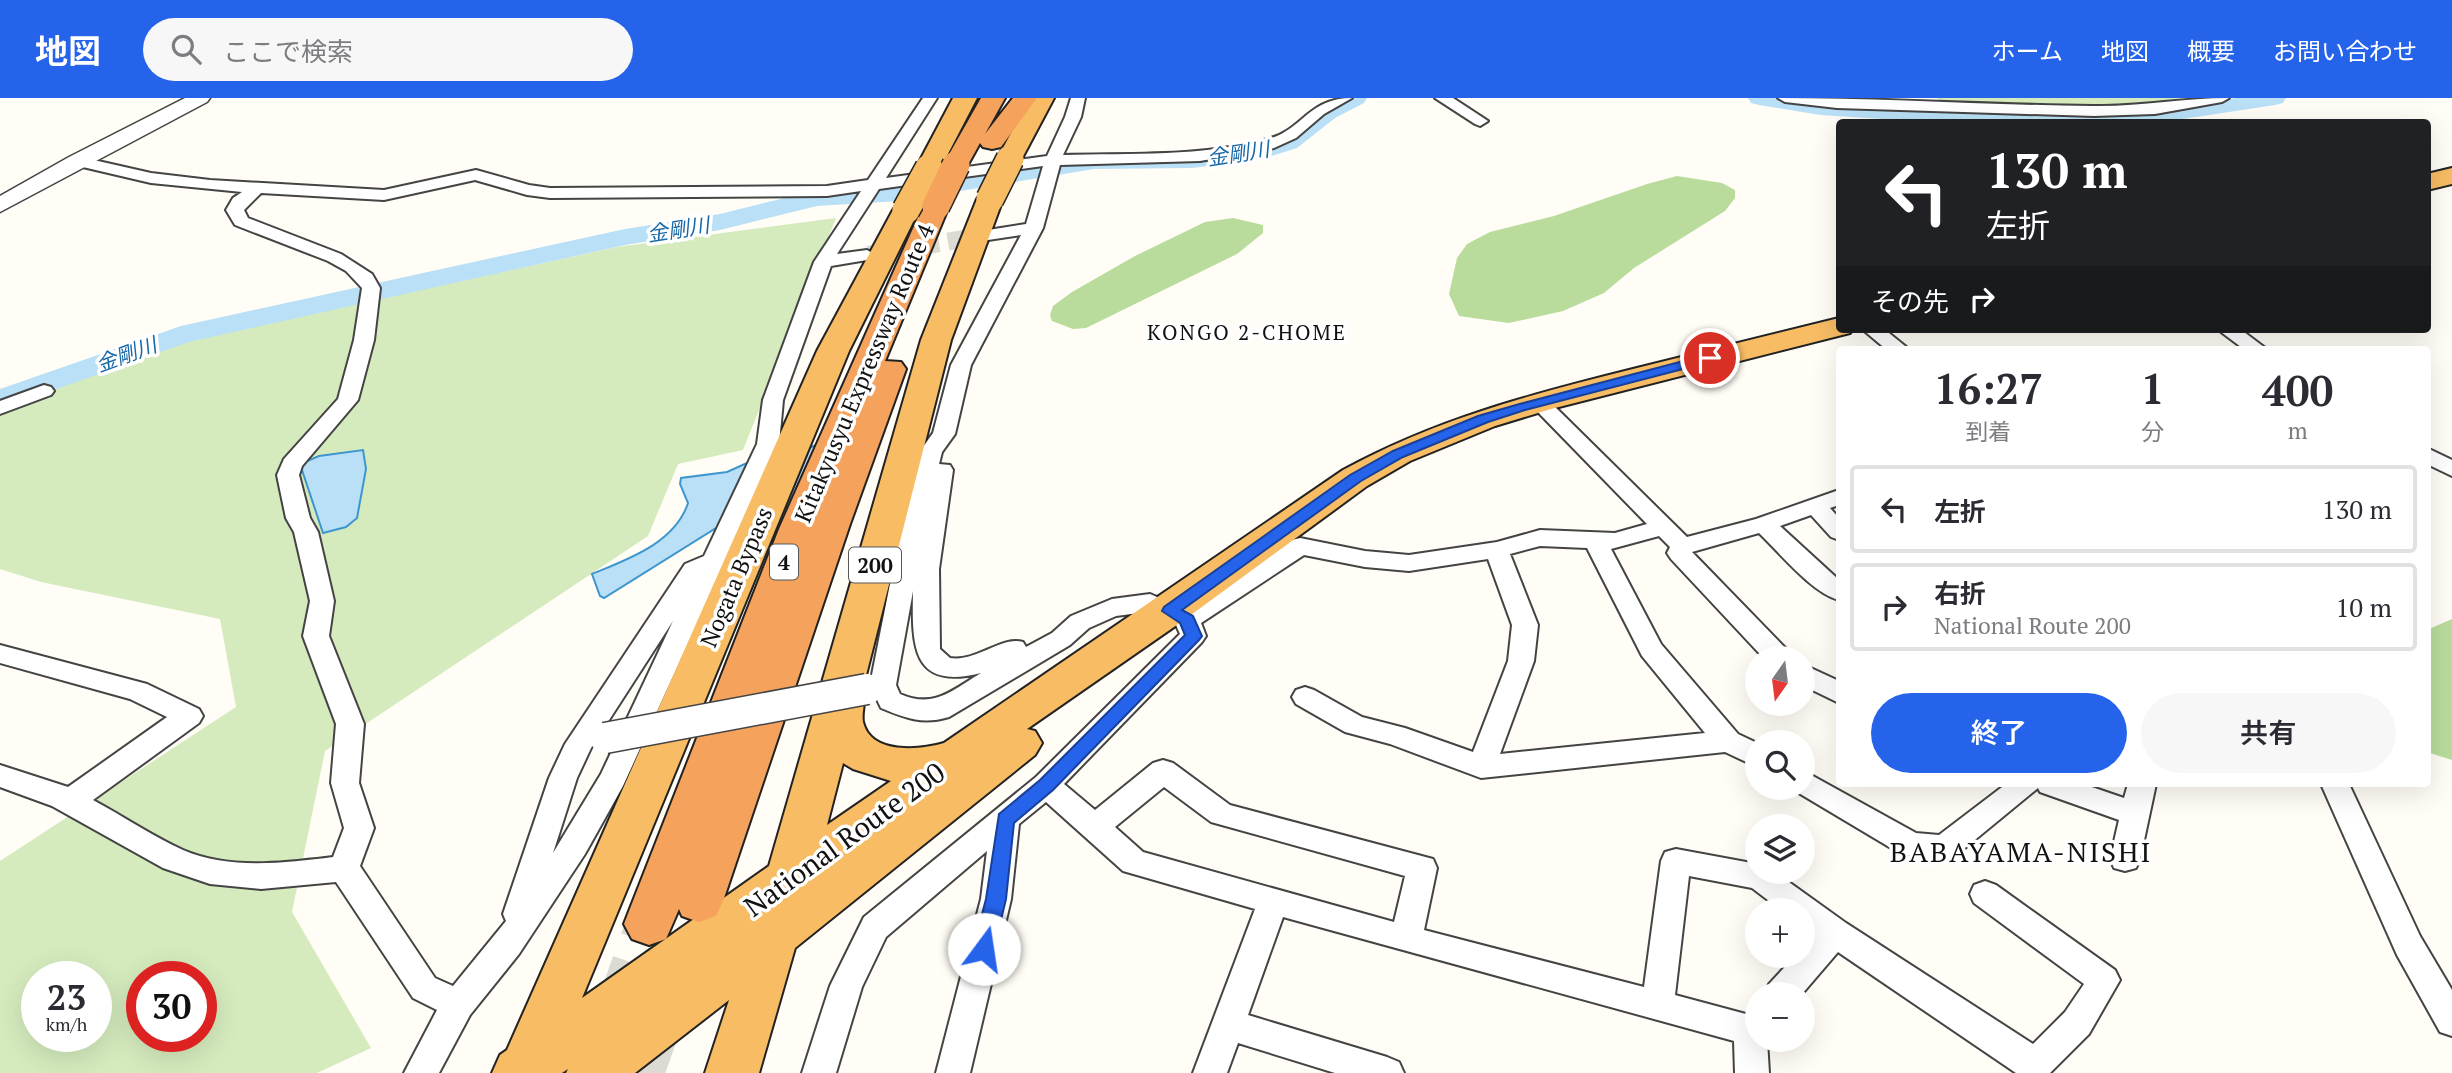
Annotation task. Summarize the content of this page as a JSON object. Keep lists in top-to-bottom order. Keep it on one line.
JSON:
{"streets":{"highway":["Kitakyusyu Expressway Route 4","4","200","Nogata Bypass","National Route 200"]},"crossings":[["Kitakyusyu Expressway Route 4","4"],["Kitakyusyu Expressway Route 4","Nogata Bypass"],["4","Nogata Bypass"],["Nogata Bypass","National Route 200"]],"districts":["KONGO 2-CHOME","BABAYAMA-NISHI"],"water":["金剛川"],"north":"bottom","page":{"header":"地図","search":"ここで検索","nav":["ホーム","地図","概要","お問い合わせ"],"turn":["130 m","左折"],"then":"その先","eta":["16:27","到着","1","分","400","m"],"list":[{"name":"左折","value":"130 m"},{"name":"右折","note":"National Route 200","value":"10 m"}],"map_buttons":["+","−"],"buttons":["終了","共有"],"speed":"23 km/h","limit":"30"}}
